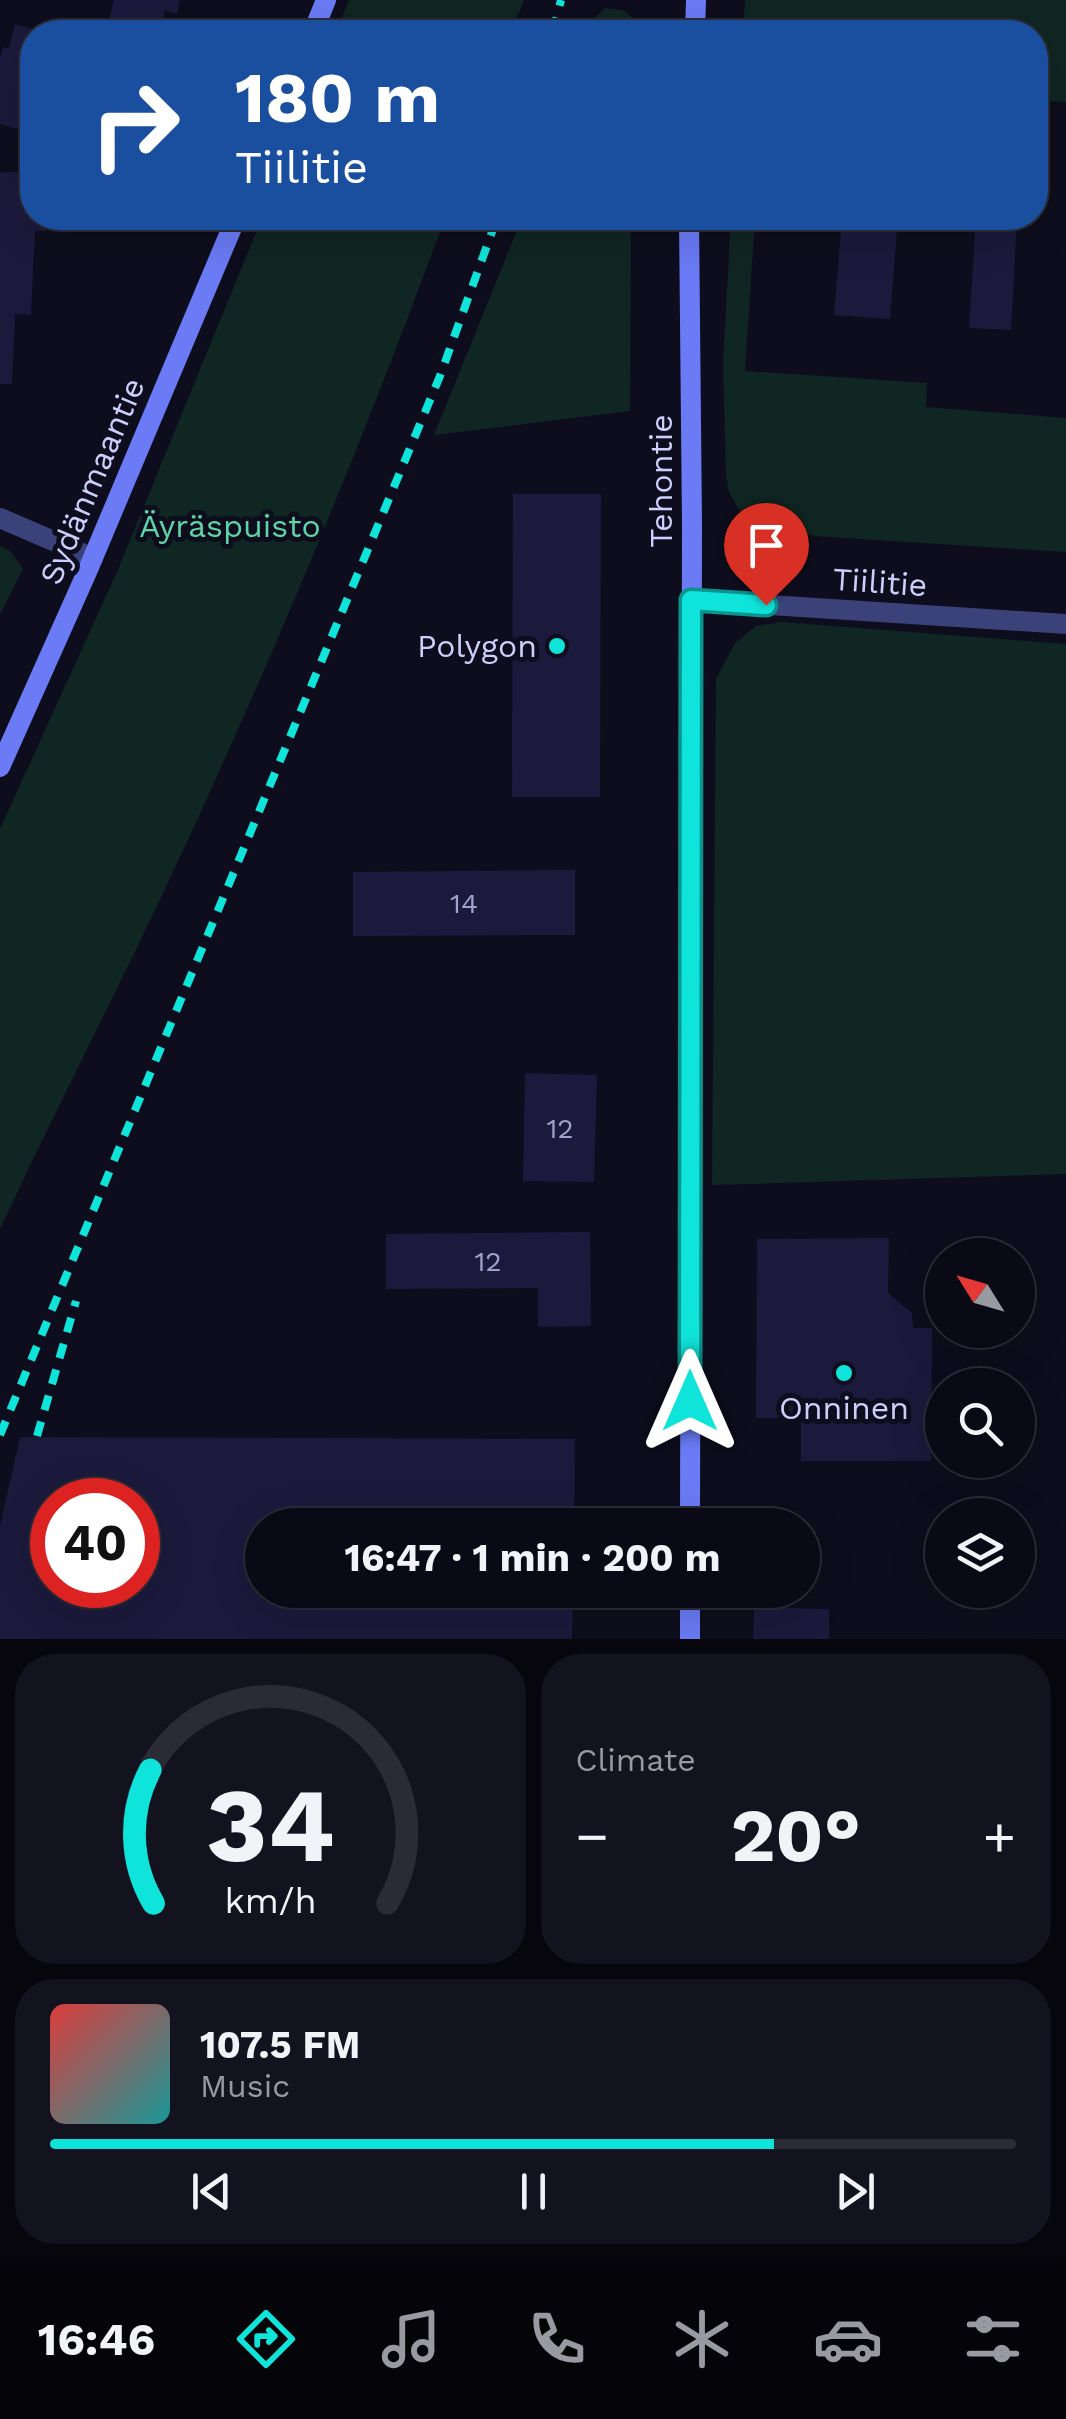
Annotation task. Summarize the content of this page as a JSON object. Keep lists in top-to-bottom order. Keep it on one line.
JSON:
{"streets":{"street":["Sydänmaantie","Tehontie","Tiilitie"]},"crossings":[["Tehontie","Tiilitie"]],"parks":["Äyräspuisto"],"places":["Polygon","Onninen"],"house_numbers":["14","12","12"],"north":"top left","page":{"turn":["180 m","Tiilitie"],"limit":"40","trip":"16:47 · 1 min · 200 m","tile":"Climate","heat":["−","20°","+"],"song":["107.5 FM","Music"],"tabs":"16:46","gauge":["34","km/h"]}}
